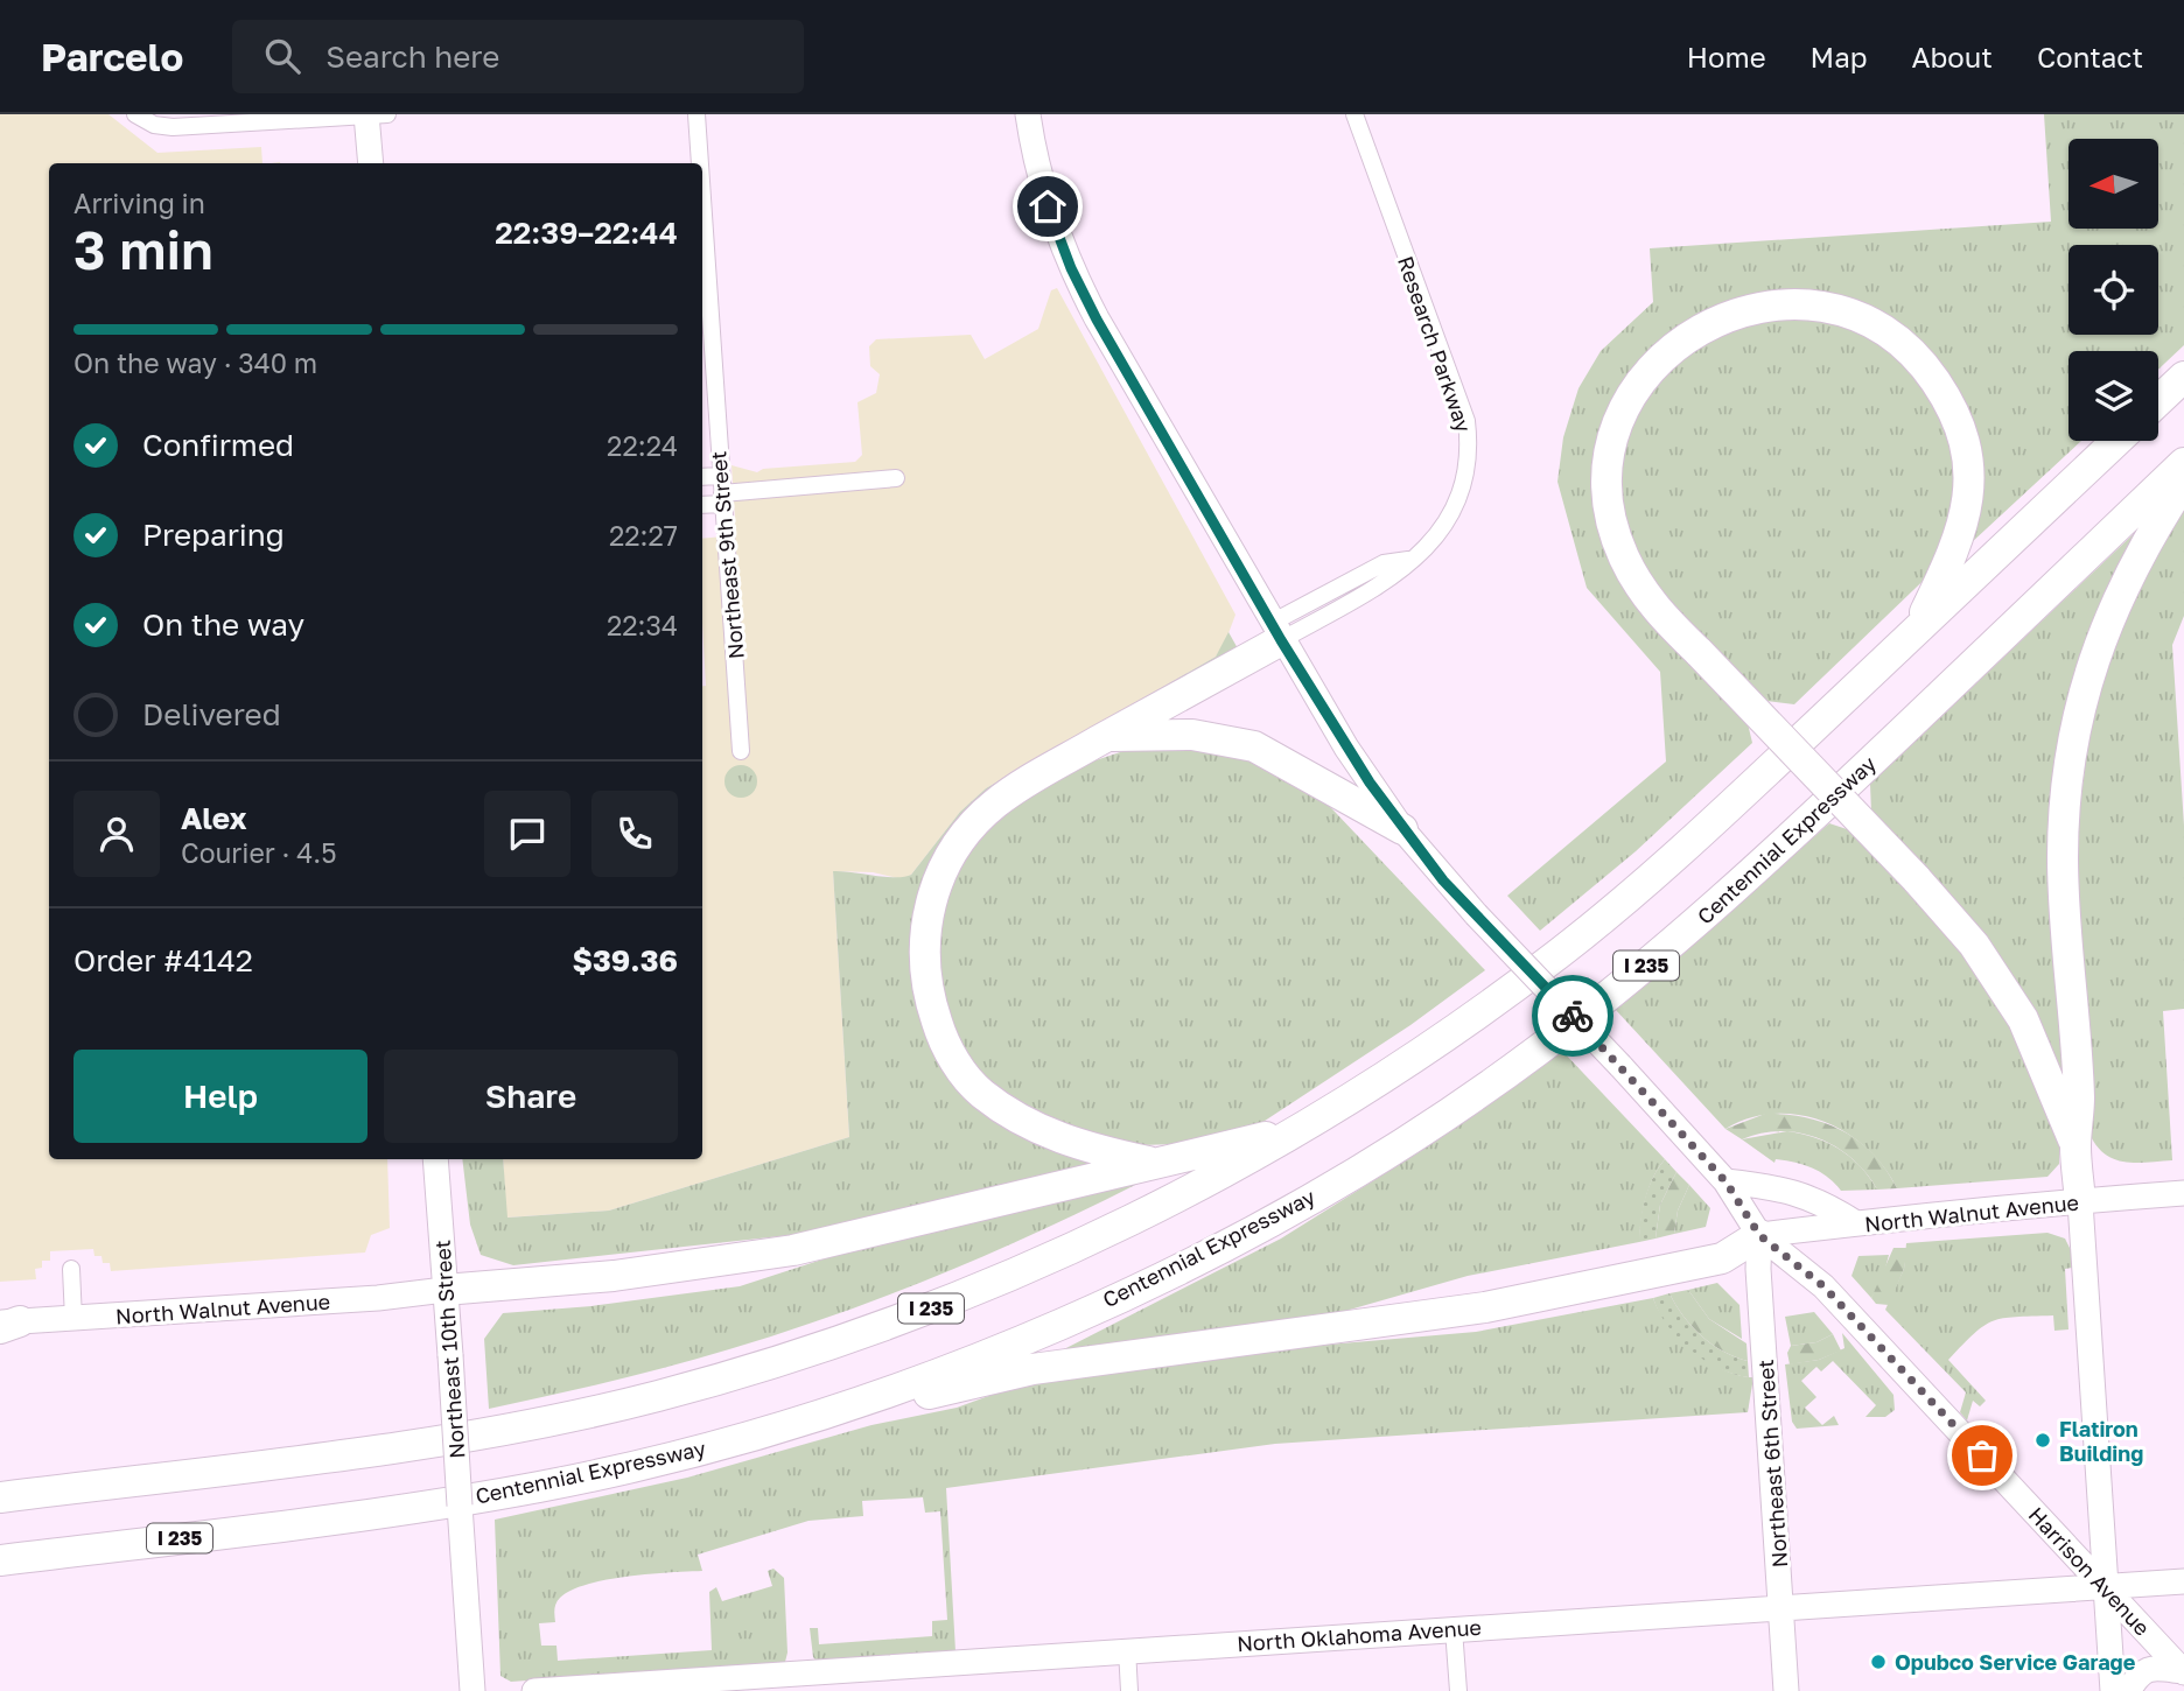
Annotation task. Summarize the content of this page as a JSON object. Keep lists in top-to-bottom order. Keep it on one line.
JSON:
{"streets":{"highway":["Centennial Expressway","I 235"],"main road":["North Walnut Avenue","Northeast 10th Street","Northeast 6th Street","Harrison Avenue","North Oklahoma Avenue"],"street":["Research Parkway","Northeast 9th Street"]},"crossings":[["Research Parkway","Harrison Avenue"],["North Walnut Avenue","Northeast 10th Street"],["North Walnut Avenue","Northeast 6th Street"],["North Walnut Avenue","Harrison Avenue"],["Northeast 6th Street","Harrison Avenue"],["Northeast 6th Street","North Oklahoma Avenue"],["Harrison Avenue","North Oklahoma Avenue"]],"places":["Flatiron Building","Opubco Service Garage"],"north":"left","page":{"header":"Parcelo","search":"Search here","nav":["Home","Map","About","Contact"],"heading":["3 min","Arriving in","22:39–22:44"],"panel":["Alex","Courier · 4.5","Order #4142","$39.36"],"bar":"On the way · 340 m","list":[["Confirmed","22:24"],["Preparing","22:27"],["On the way","22:34"],"Delivered"],"buttons":["Help","Share"]}}
